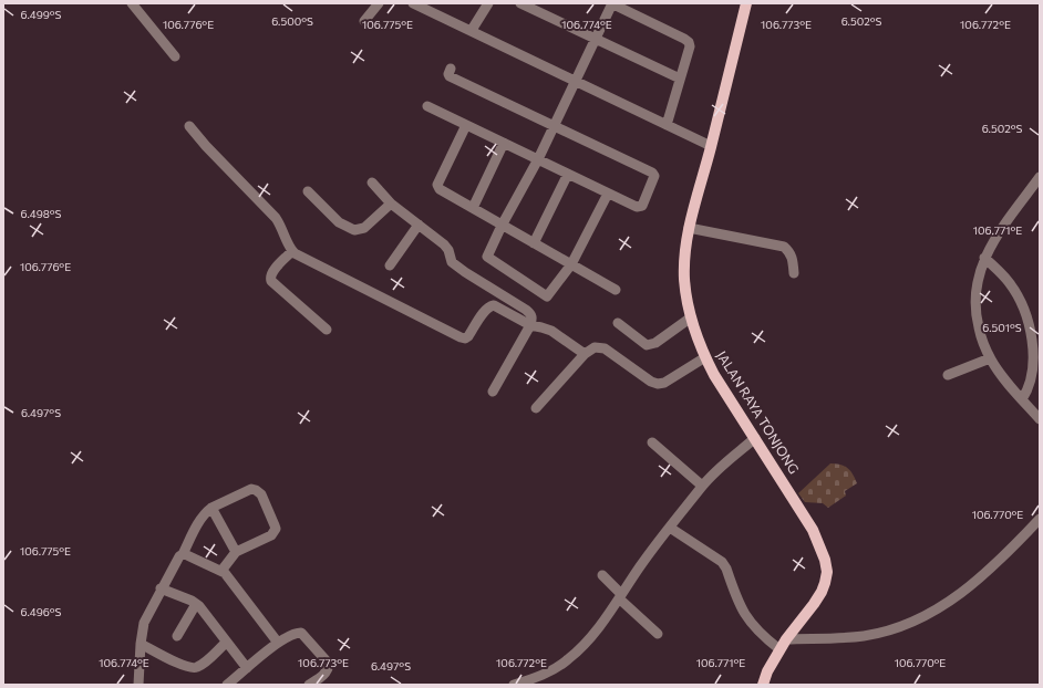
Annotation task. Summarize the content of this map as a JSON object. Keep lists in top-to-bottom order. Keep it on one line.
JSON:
{"streets":{"main road":["JALAN RAYA TONJONG"]},"coordinates":["6.499°S","6.500°S","6.502°S","106.776°E","106.775°E","106.774°E","106.773°E","106.772°E","6.498°S","106.771°E","6.501°S","6.497°S","106.770°E","6.496°S"]}
